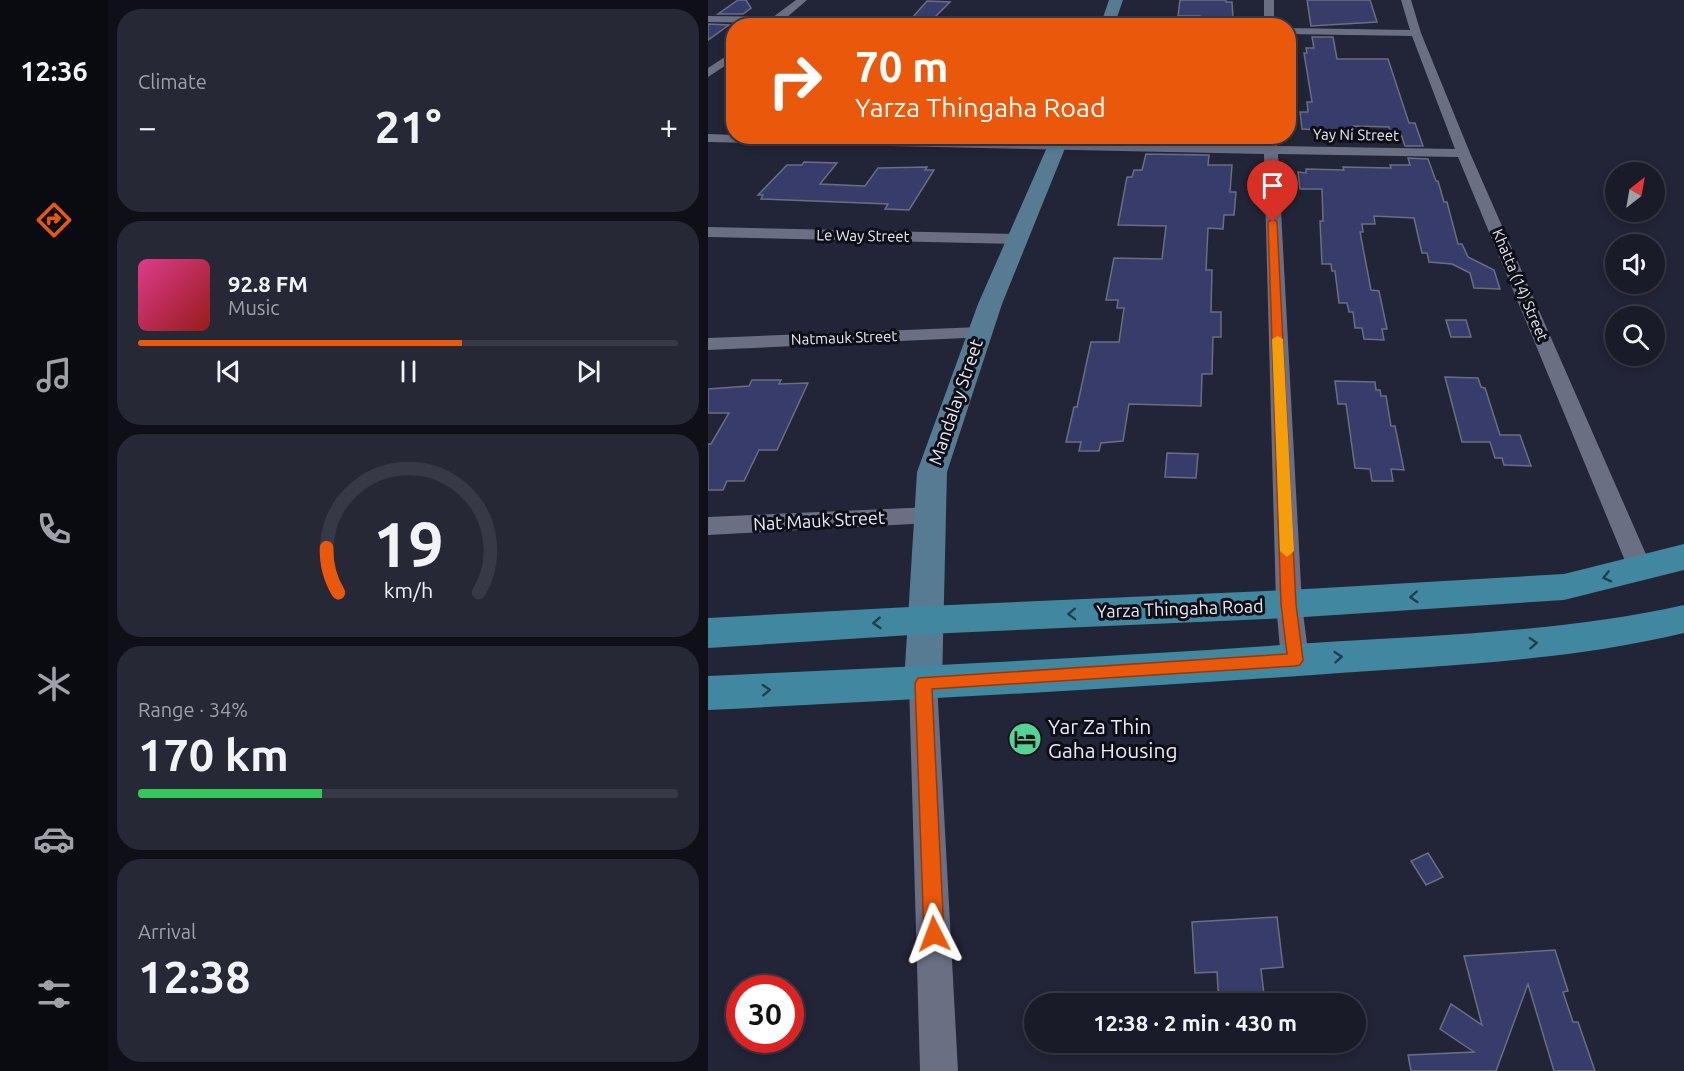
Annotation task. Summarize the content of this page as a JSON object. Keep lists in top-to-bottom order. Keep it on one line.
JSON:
{"streets":{"main road":["Mandalay Street","Yarza Thingaha Road"],"street":["Yay Ni Street","Le Way Street","Khatta (14) Street","Natmauk Street","Nat Mauk Street"]},"crossings":[["Yay Ni Street","Khatta (14) Street"],["Le Way Street","Mandalay Street"],["Khatta (14) Street","Yarza Thingaha Road"],["Natmauk Street","Mandalay Street"],["Mandalay Street","Nat Mauk Street"],["Mandalay Street","Yarza Thingaha Road"]],"places":{"hotel":["Yar Za Thin Gaha Housing"]},"north":"top right","page":{"tabs":"12:36","tile":["Climate",["Range · 34%","170 km"],["Arrival","12:38"]],"turn":["70 m","Yarza Thingaha Road"],"heat":["−","21°","+"],"song":["92.8 FM","Music"],"limit":"30","trip":"12:38 · 2 min · 430 m","gauge":["19","km/h"]}}
